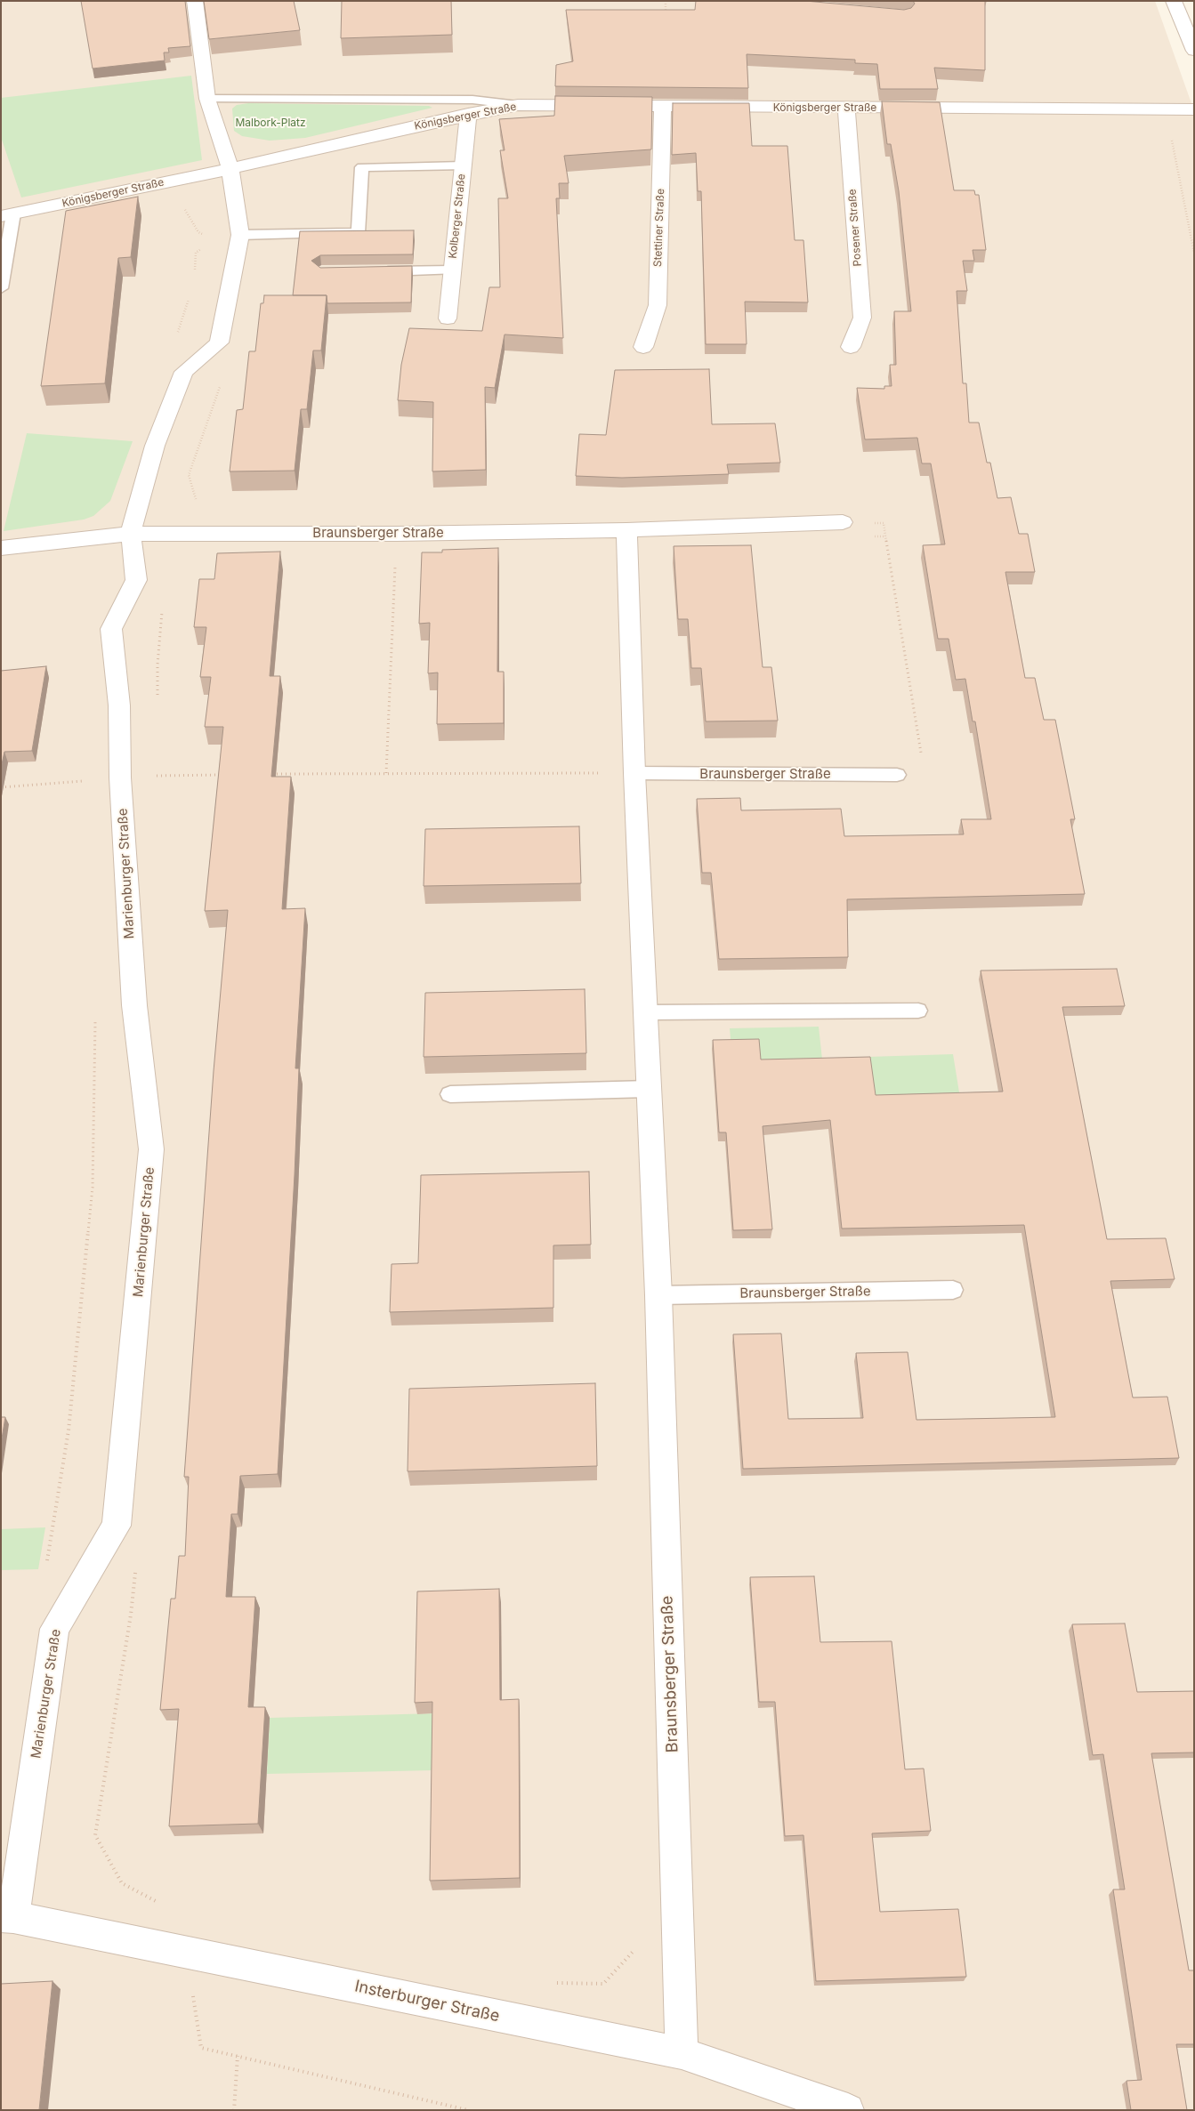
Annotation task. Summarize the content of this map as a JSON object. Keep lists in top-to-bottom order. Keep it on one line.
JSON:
{"streets":{"street":["Königsberger Straße","Kolberger Straße","Stettiner Straße","Posener Straße","Braunsberger Straße","Marienburger Straße","Insterburger Straße"]},"crossings":[["Königsberger Straße","Kolberger Straße"],["Königsberger Straße","Stettiner Straße"],["Königsberger Straße","Posener Straße"],["Königsberger Straße","Marienburger Straße"],["Braunsberger Straße","Marienburger Straße"],["Braunsberger Straße","Insterburger Straße"],["Marienburger Straße","Insterburger Straße"]],"parks":["Malbork-Platz"]}
